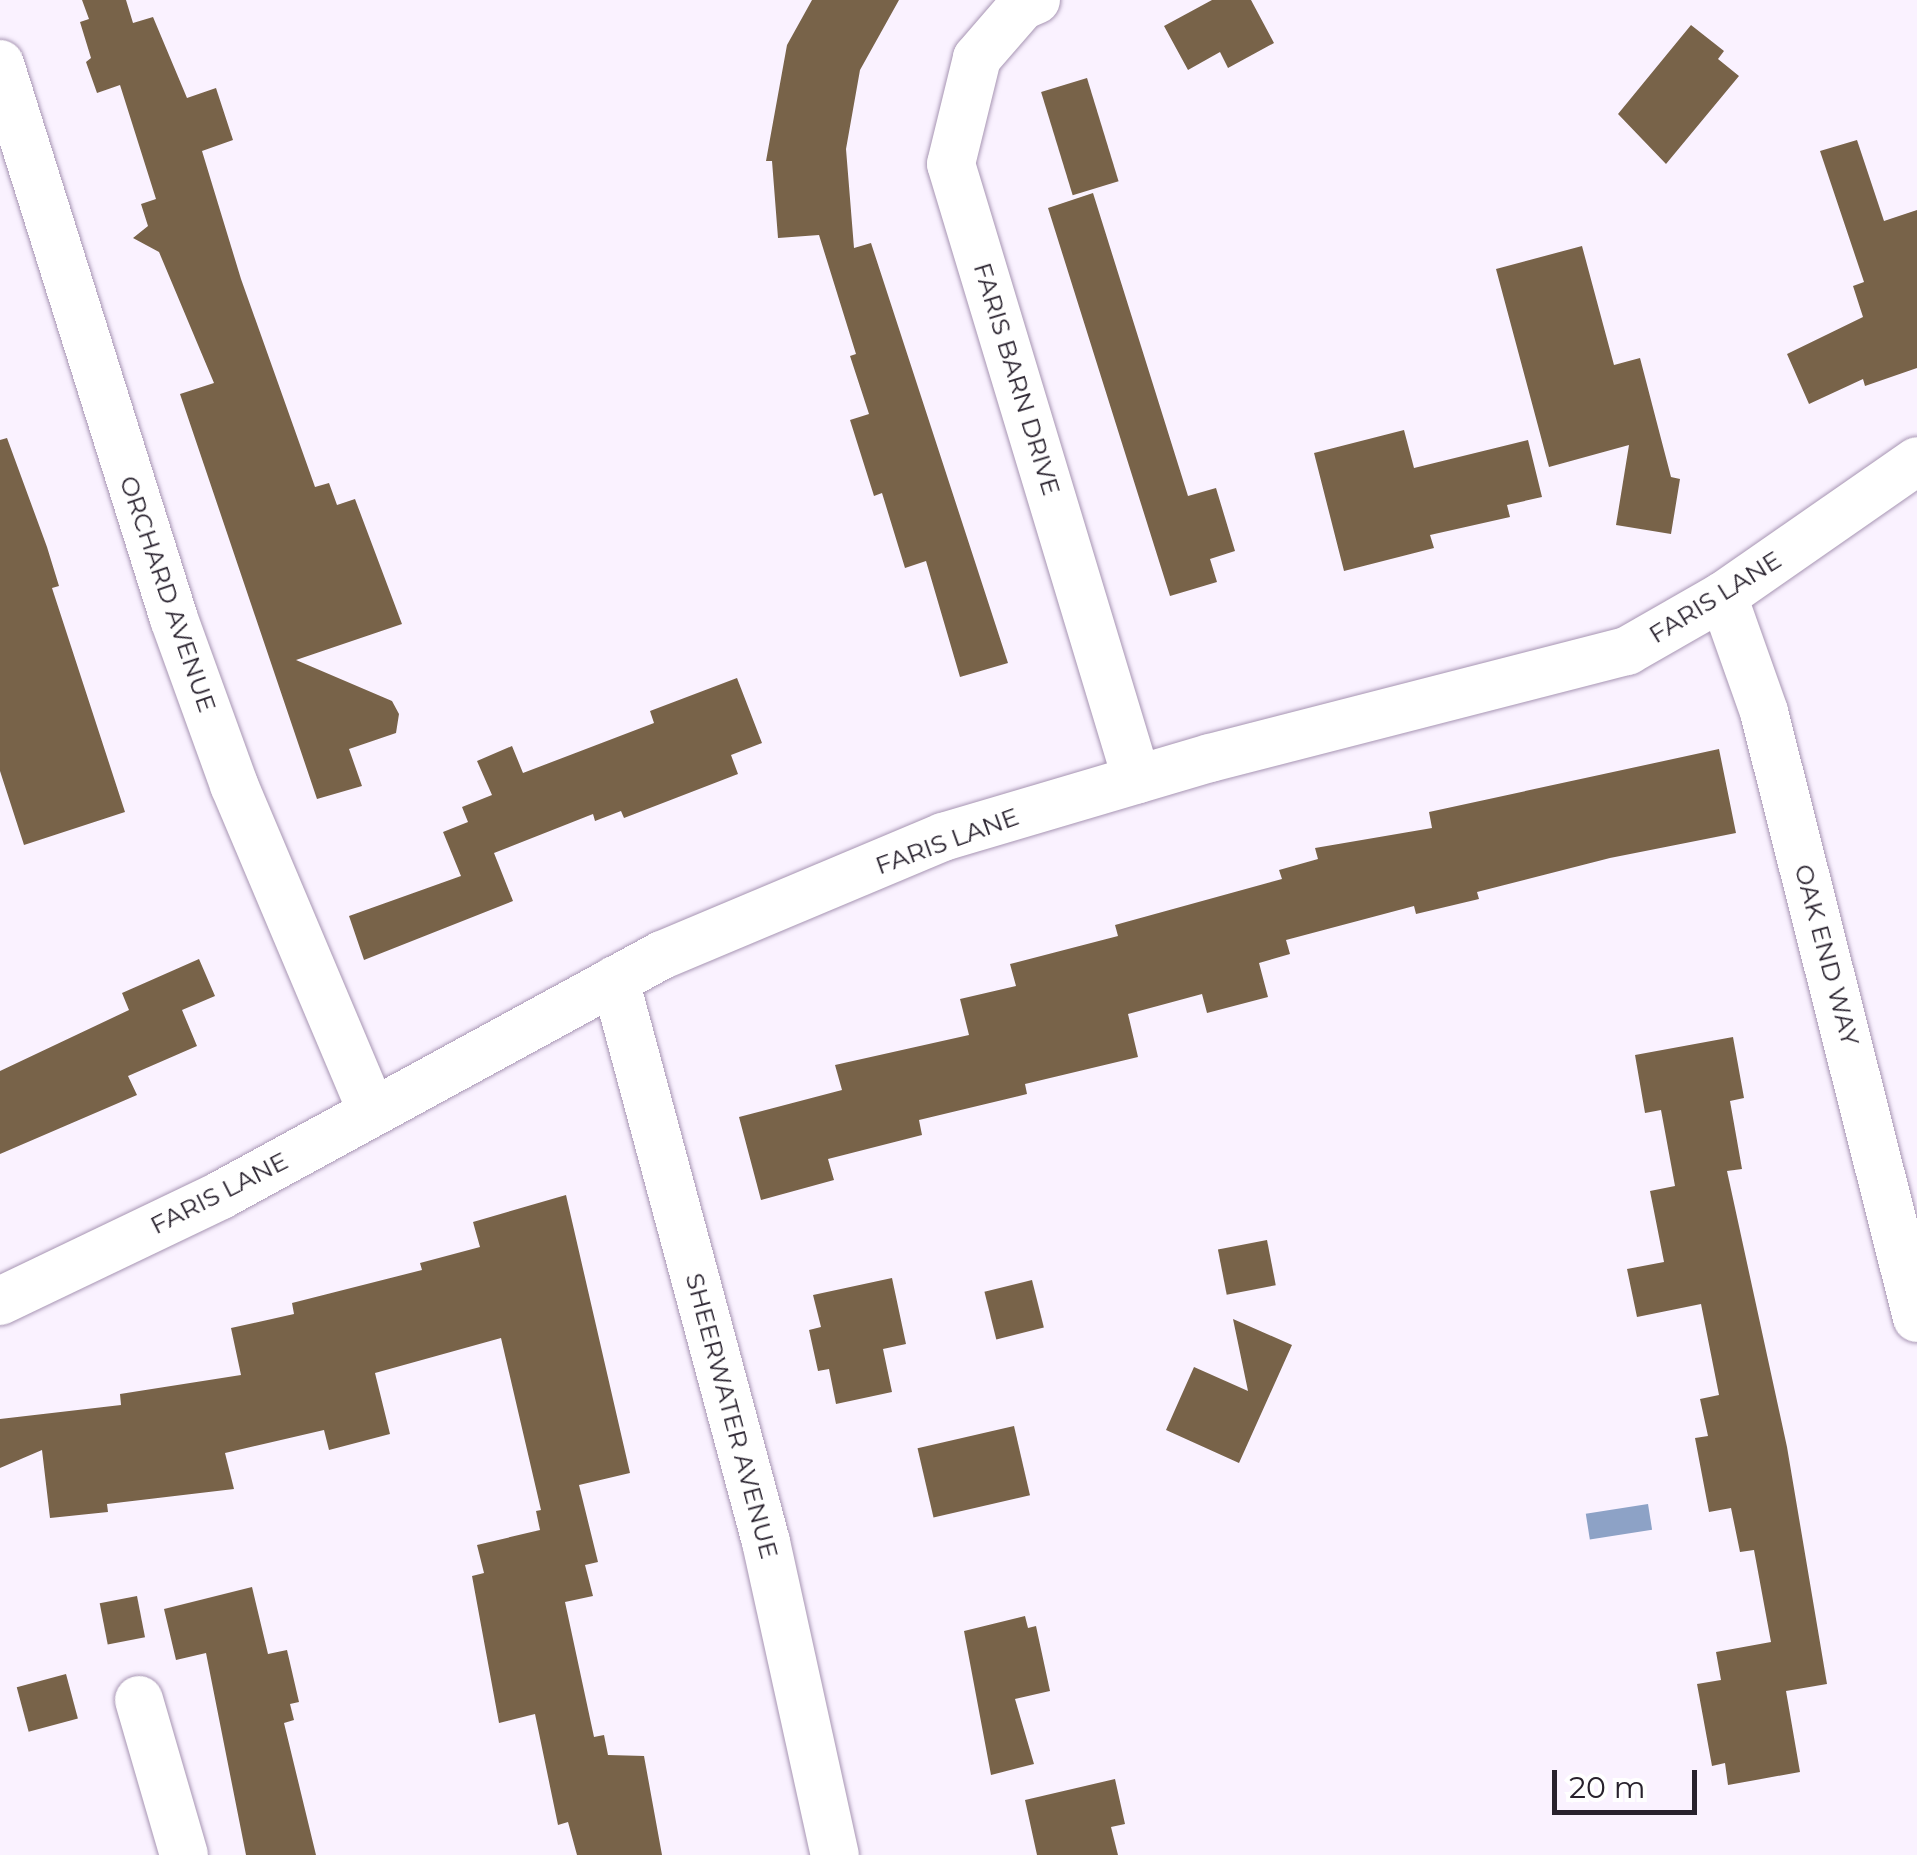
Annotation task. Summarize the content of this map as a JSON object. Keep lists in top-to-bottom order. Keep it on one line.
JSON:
{"streets":{"street":["FARIS BARN DRIVE","ORCHARD AVENUE","FARIS LANE","OAK END WAY","SHEERWATER AVENUE"]},"crossings":[["FARIS BARN DRIVE","FARIS LANE"],["ORCHARD AVENUE","FARIS LANE"],["FARIS LANE","OAK END WAY"],["FARIS LANE","SHEERWATER AVENUE"]],"scale_bar":"20 m"}
